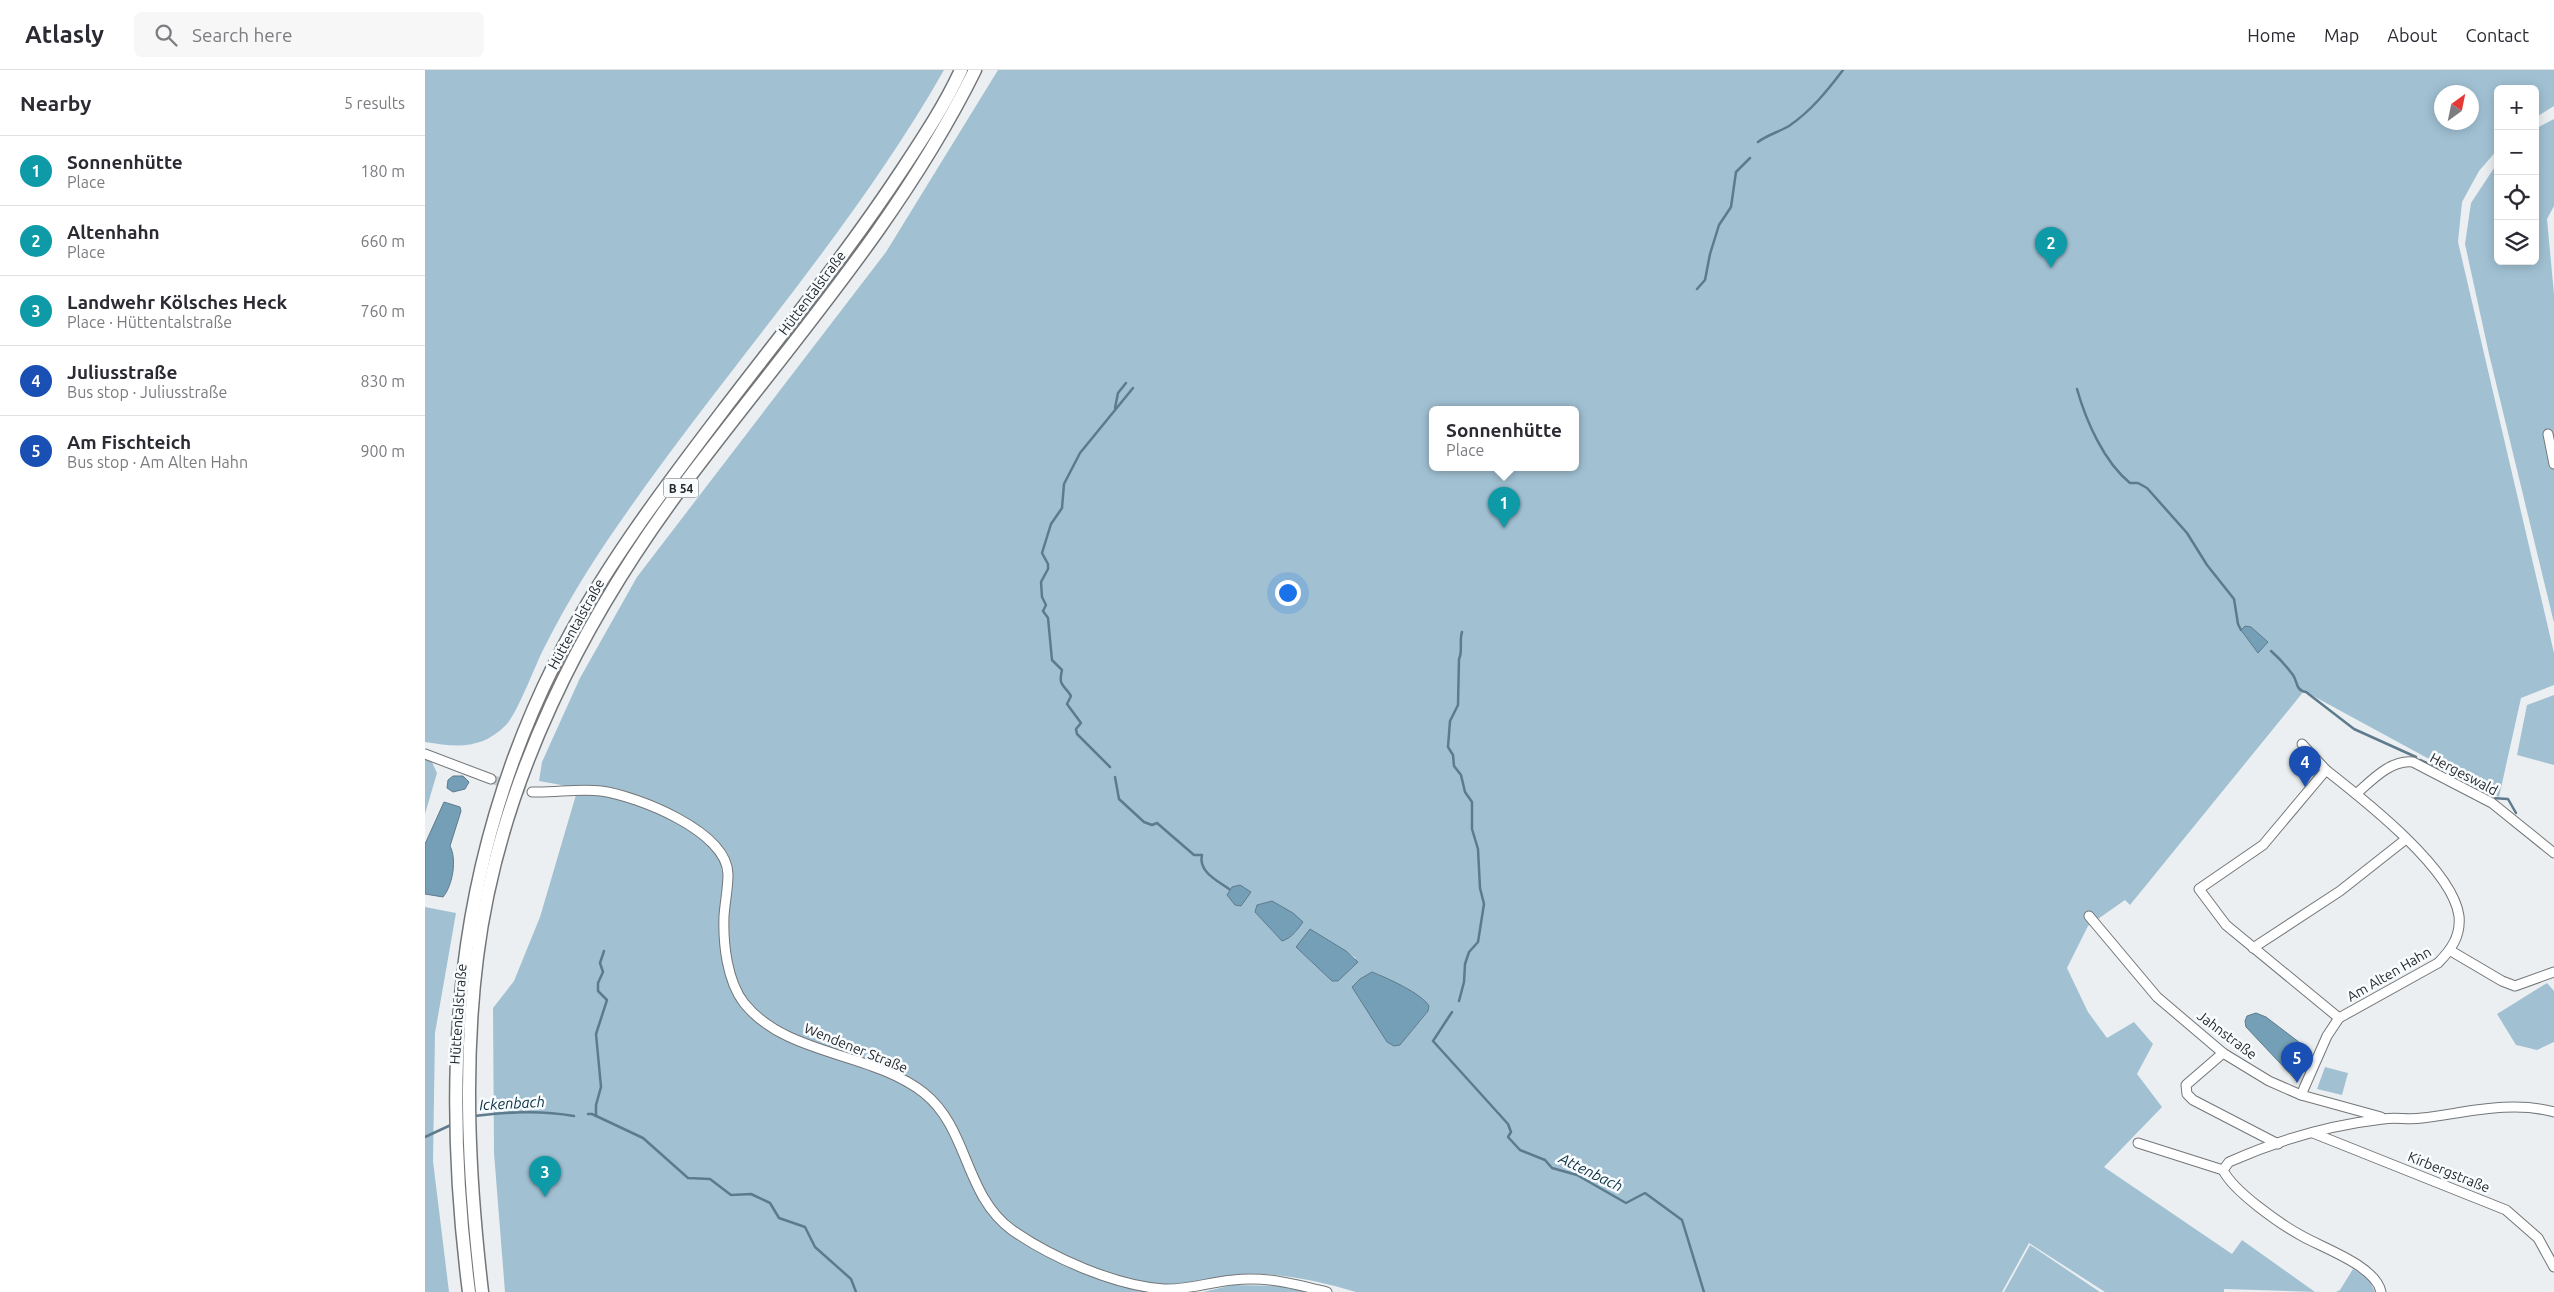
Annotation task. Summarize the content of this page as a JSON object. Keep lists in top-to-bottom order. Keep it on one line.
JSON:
{"streets":{"highway":["Hüttentalstraße","B 54"],"street":["Hergeswald","Am Alten Hahn","Jahnstraße","Wendener Straße","Kirbergstraße"]},"crossings":[["Hergeswald","Am Alten Hahn"],["Am Alten Hahn","Jahnstraße"],["Jahnstraße","Kirbergstraße"]],"water":["Ickenbach","Attenbach"],"north":"top right","page":{"header":"Atlasly","search":"Search here","nav":["Home","Map","About","Contact"],"heading":["Nearby","5 results"],"map_buttons":["+","−"],"list":[{"mark":"1","name":"Sonnenhütte","note":"Place","value":"180 m"},{"mark":"2","name":"Altenhahn","note":"Place","value":"660 m"},{"mark":"3","name":"Landwehr Kölsches Heck","note":"Place · Hüttentalstraße","value":"760 m"},{"mark":"4","name":"Juliusstraße","note":"Bus stop · Juliusstraße","value":"830 m"},{"mark":"5","name":"Am Fischteich","note":"Bus stop · Am Alten Hahn","value":"900 m"}],"pins":["2","1","4","5","3"],"popup":["Sonnenhütte","Place"]}}
